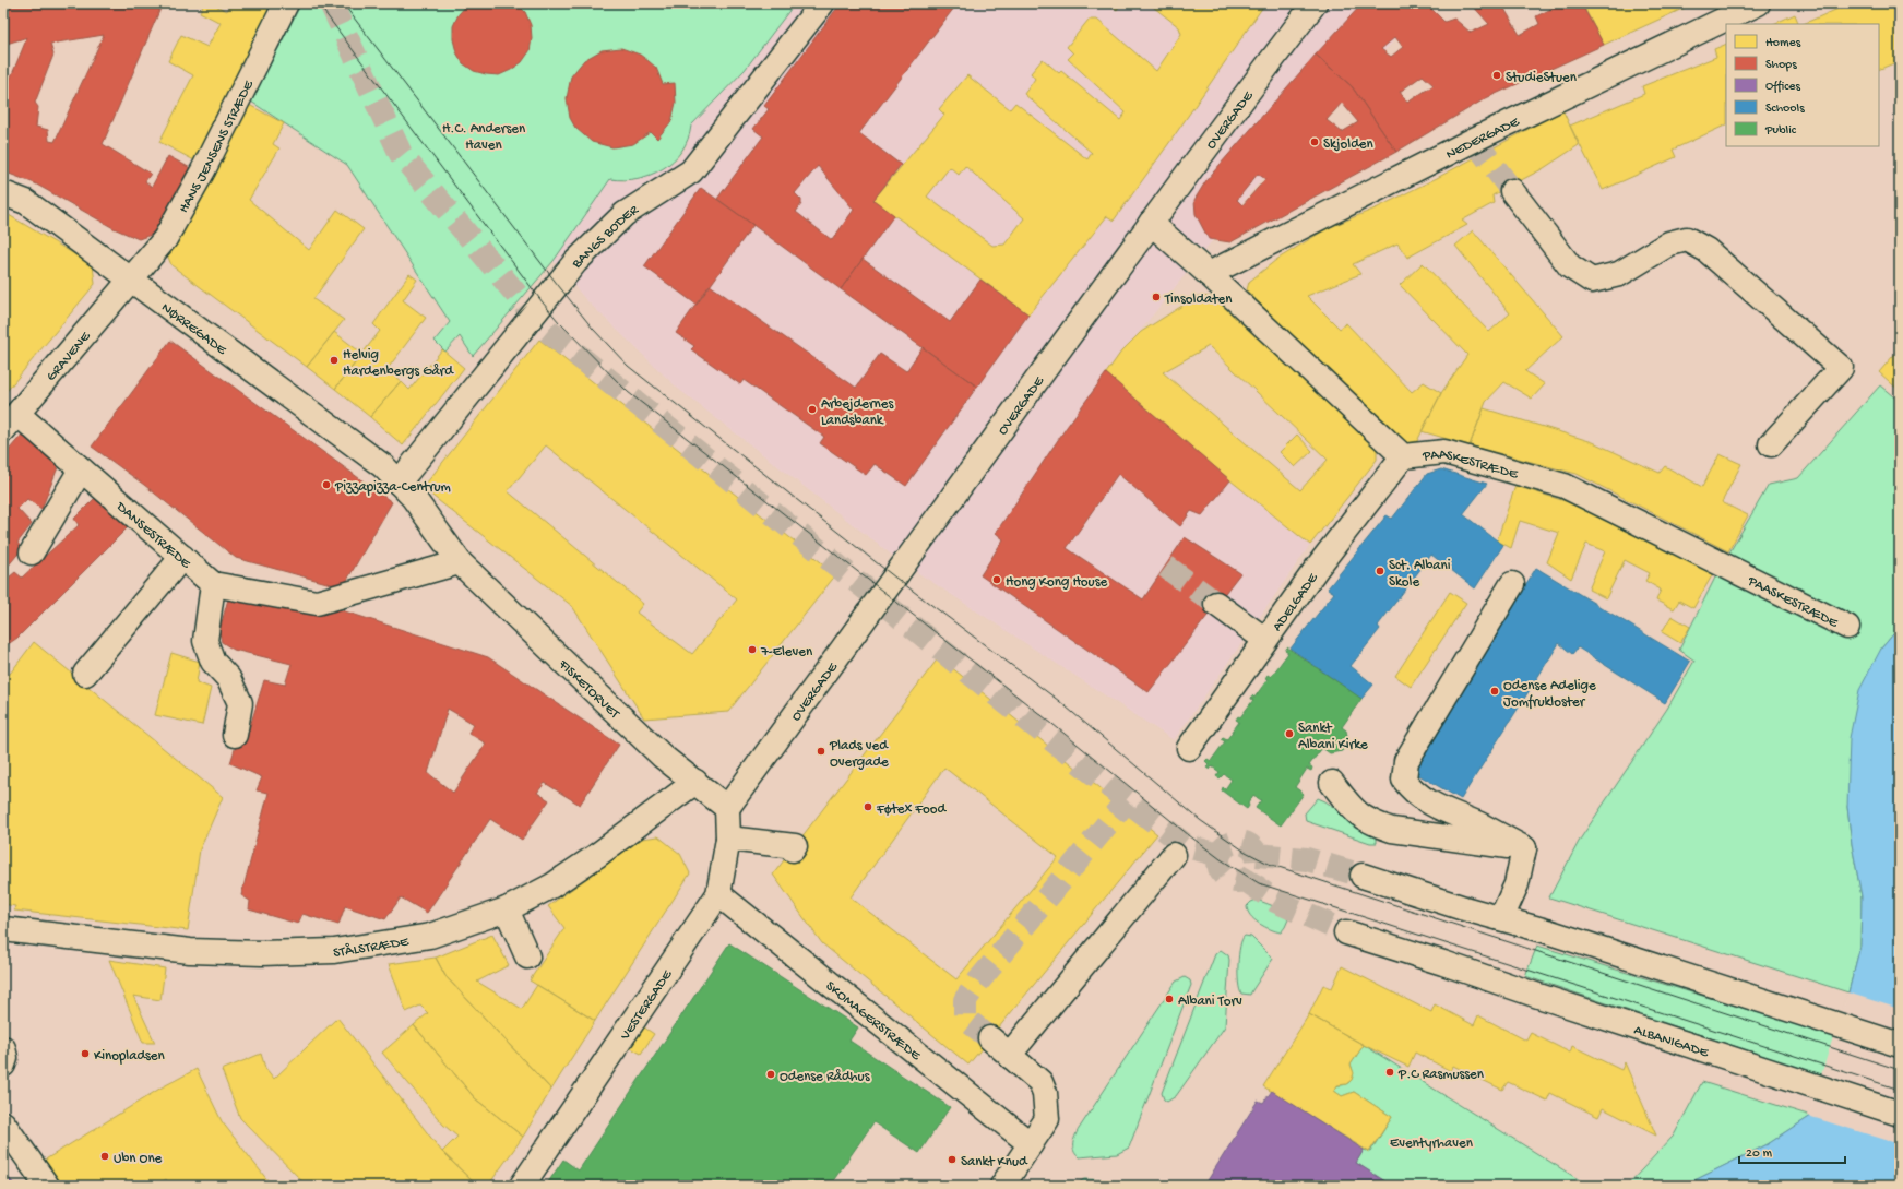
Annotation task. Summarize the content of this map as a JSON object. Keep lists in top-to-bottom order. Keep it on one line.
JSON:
{"streets":{"street":["OVERGADE","NEDERGADE","HANS JENSENS STRÆDE","BANGS BODER","NØRREGADE","GRAVENE","PAASKESTRÆDE","DANSESTRÆDE","ADELGADE","FISKETORVET","STÅLSTRÆDE","VESTERGADE","SKOMAGERSTRÆDE","ALBANIGADE"]},"crossings":[["OVERGADE","PAASKESTRÆDE"],["OVERGADE","FISKETORVET"],["OVERGADE","VESTERGADE"],["NEDERGADE","PAASKESTRÆDE"],["HANS JENSENS STRÆDE","NØRREGADE"],["HANS JENSENS STRÆDE","GRAVENE"],["BANGS BODER","NØRREGADE"],["BANGS BODER","FISKETORVET"],["NØRREGADE","GRAVENE"],["NØRREGADE","FISKETORVET"],["GRAVENE","DANSESTRÆDE"],["PAASKESTRÆDE","ADELGADE"],["FISKETORVET","STÅLSTRÆDE"],["FISKETORVET","VESTERGADE"],["VESTERGADE","SKOMAGERSTRÆDE"]],"parks":["H.C. Andersen Haven","Eventyrhaven"],"places":["StudieStuen","Skjolden","Tinsoldaten","Helvig Hardenbergs Gård","Arbejdernes Landsbank","Pizzapizza-Centrum","Sct. Albani Skole","Hong Kong House","7-Eleven","Odense Adelige Jomfrukloster","Sankt Albani Kirke","Plads ved Overgade","Føtex Food","Albani Torv","Kinopladsen","P.C Rasmussen","Odense Rådhus","Ubn One","Sankt Knud"],"legend":["Homes","Shops","Offices","Schools","Public"],"scale_bar":"20 m"}
